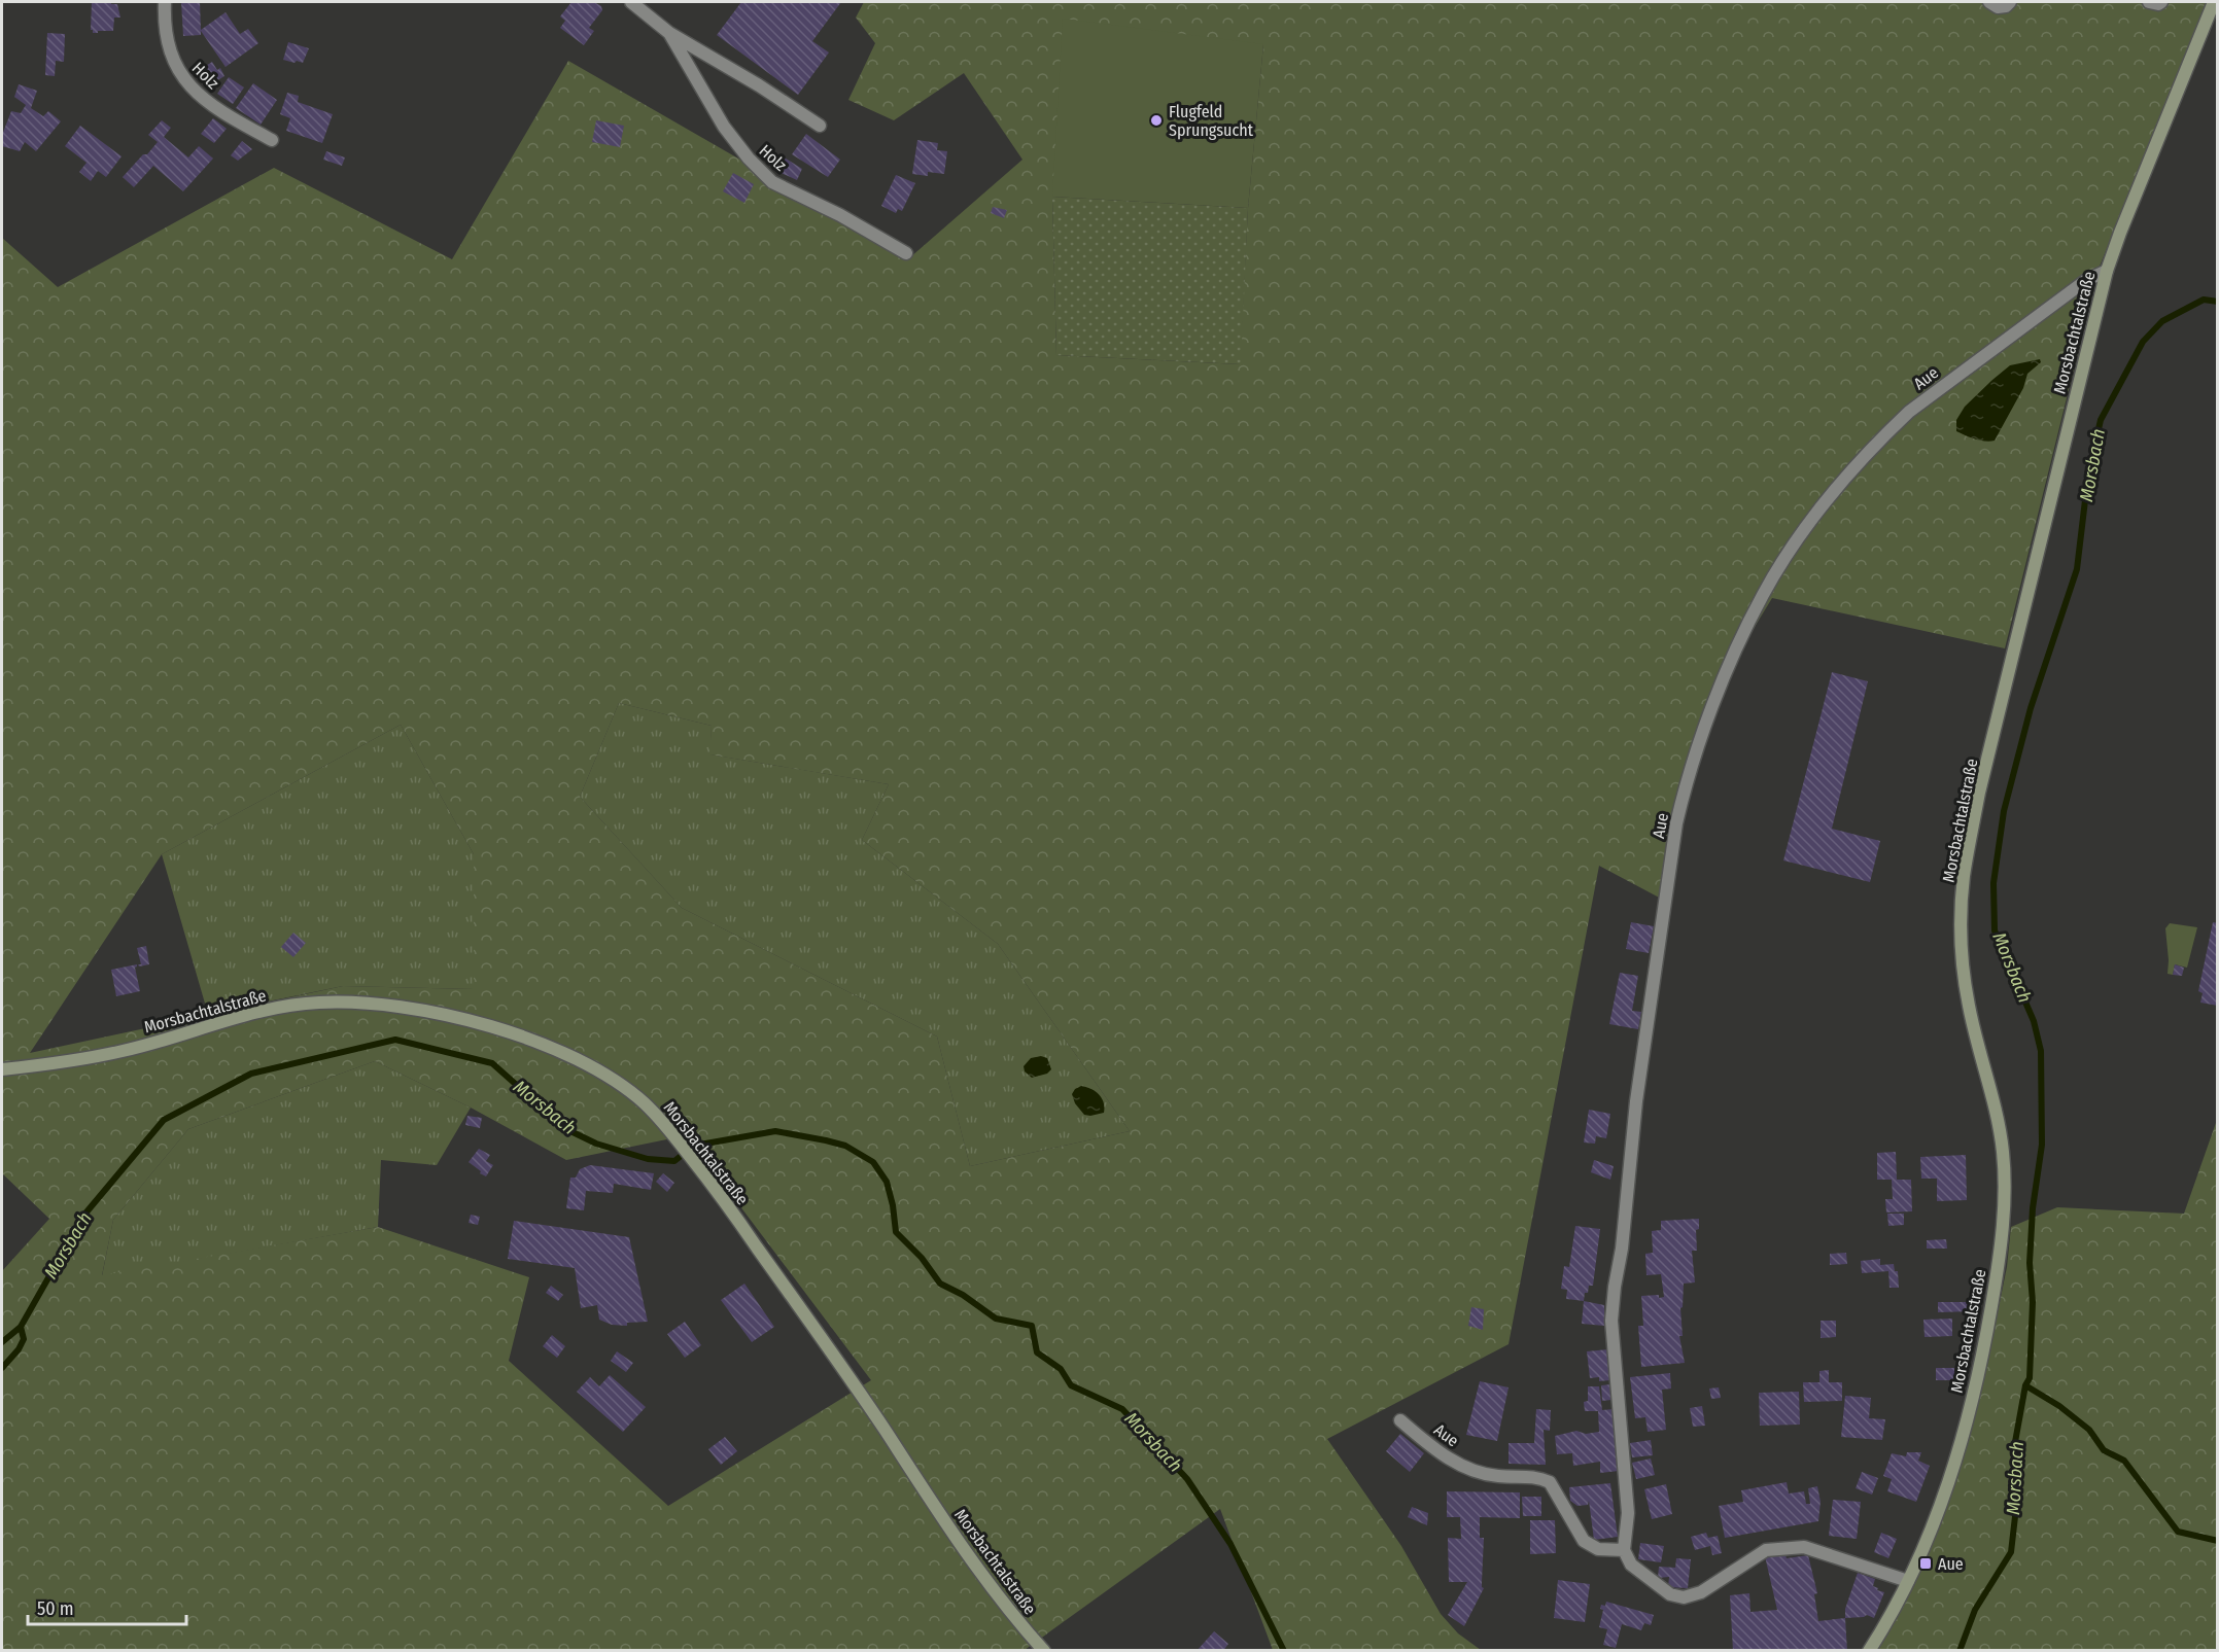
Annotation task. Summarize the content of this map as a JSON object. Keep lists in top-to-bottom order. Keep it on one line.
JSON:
{"streets":{"main road":["Morsbachtalstraße"],"street":["Holz","Aue"]},"crossings":[["Morsbachtalstraße","Aue"]],"water":["Morsbach"],"places":{"other":["Flugfeld Sprungsucht"],"transit":["Aue"]},"scale_bar":"50 m"}
